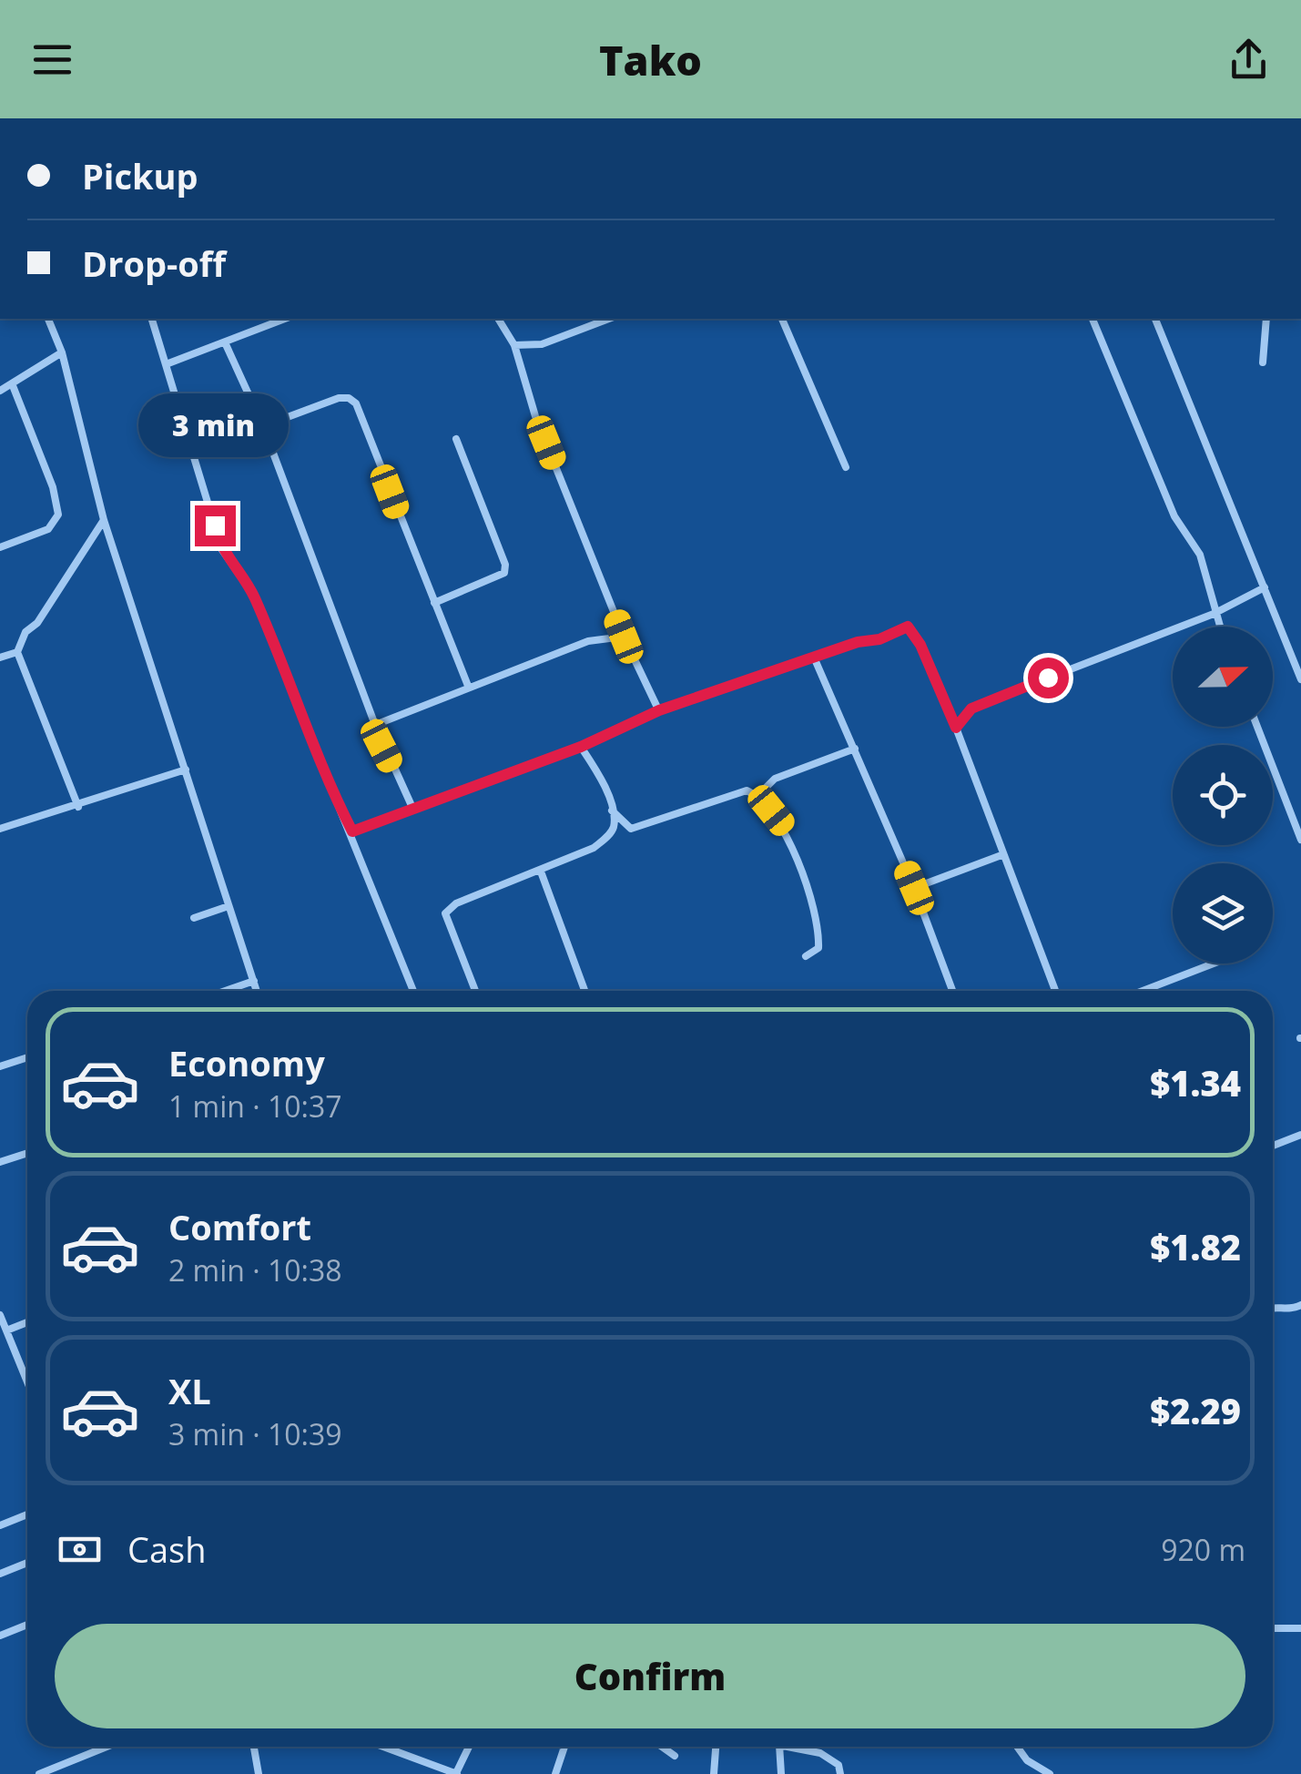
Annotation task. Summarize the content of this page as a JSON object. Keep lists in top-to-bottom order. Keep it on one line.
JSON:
{"north":"right","page":{"header":"Tako","banner":["Pickup","Drop-off"],"bubble":"3 min","list":[{"name":"Economy","note":"1 min · 10:37","value":"$1.34"},{"name":"Comfort","note":"2 min · 10:38","value":"$1.82"},{"name":"XL","note":"3 min · 10:39","value":"$2.29"}],"pay":["Cash","920 m"],"buttons":"Confirm"}}
